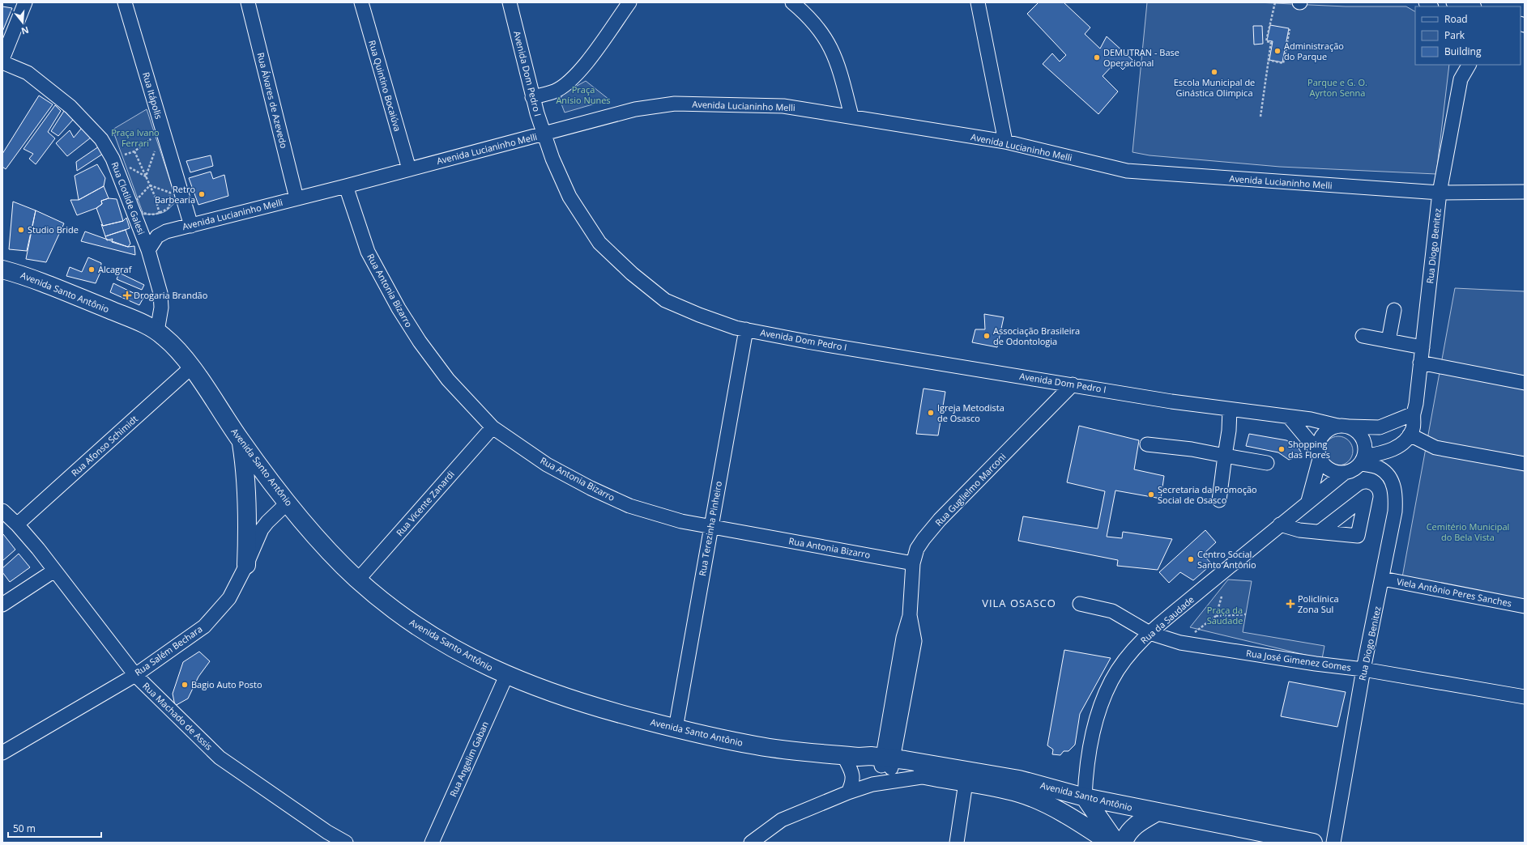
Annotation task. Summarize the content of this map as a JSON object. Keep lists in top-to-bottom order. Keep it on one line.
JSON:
{"streets":{"main road":["Avenida Santo Antônio"],"street":["Avenida Dom Pedro I","Rua Quintino Bocaiúva","Rua Itápolis","Rua Álvares de Azevedo","Avenida Lucianinho Melli","Rua Clotilde Galesi","Rua Diogo Benitez","Rua Antonia Bizarro","Rua Afonso Schimidt","Rua Guglielmo Marconi","Rua Vicente Zanardi","Rua Terezinha Pinheiro","Viela Antônio Peres Sanches","Rua da Saudade","Rua Salém Bechara","Rua José Gimenez Gomes","Rua Machado de Assis","Rua Angelim Gaban"]},"crossings":[["Avenida Dom Pedro I","Avenida Lucianinho Melli"],["Avenida Dom Pedro I","Rua Diogo Benitez"],["Avenida Dom Pedro I","Rua Guglielmo Marconi"],["Avenida Dom Pedro I","Rua Terezinha Pinheiro"],["Avenida Dom Pedro I","Rua da Saudade"],["Rua Quintino Bocaiúva","Avenida Lucianinho Melli"],["Rua Itápolis","Avenida Lucianinho Melli"],["Rua Álvares de Azevedo","Avenida Lucianinho Melli"],["Avenida Lucianinho Melli","Rua Clotilde Galesi"],["Avenida Lucianinho Melli","Rua Diogo Benitez"],["Avenida Lucianinho Melli","Rua Antonia Bizarro"],["Rua Diogo Benitez","Viela Antônio Peres Sanches"],["Rua Diogo Benitez","Rua da Saudade"],["Rua Diogo Benitez","Rua José Gimenez Gomes"],["Rua Antonia Bizarro","Rua Guglielmo Marconi"],["Rua Antonia Bizarro","Rua Vicente Zanardi"],["Rua Antonia Bizarro","Rua Terezinha Pinheiro"],["Avenida Santo Antônio","Rua Afonso Schimidt"],["Avenida Santo Antônio","Rua Guglielmo Marconi"],["Avenida Santo Antônio","Rua Vicente Zanardi"],["Avenida Santo Antônio","Rua Terezinha Pinheiro"],["Avenida Santo Antônio","Rua da Saudade"],["Avenida Santo Antônio","Rua Salém Bechara"],["Avenida Santo Antônio","Rua Angelim Gaban"],["Rua Afonso Schimidt","Rua Machado de Assis"],["Rua da Saudade","Rua José Gimenez Gomes"],["Rua Salém Bechara","Rua Machado de Assis"]],"districts":["VILA OSASCO"],"parks":["Parque e G. O. Ayrton Senna","Praça Anísio Nunes","Praça Ivano Ferrari","Cemitério Municipal do Bela Vista","Praça da Saudade"],"places":{"other":["Administração do Parque","DEMUTRAN - Base Operacional","Escola Municipal de Ginástica Olimpica","Retro Barbearia","Studio Bride","Alcagraf","Associação Brasileira de Odontologia","Igreja Metodista de Osasco","Shopping das Flores","Secretaria da Promoção Social de Osasco","Centro Social Santo Antônio","Bagio Auto Posto"],"health":["Drogaria Brandão","Policlínica Zona Sul"]},"legend":["Road","Park","Building"],"scale_bar":"50 m","north":"bottom"}
